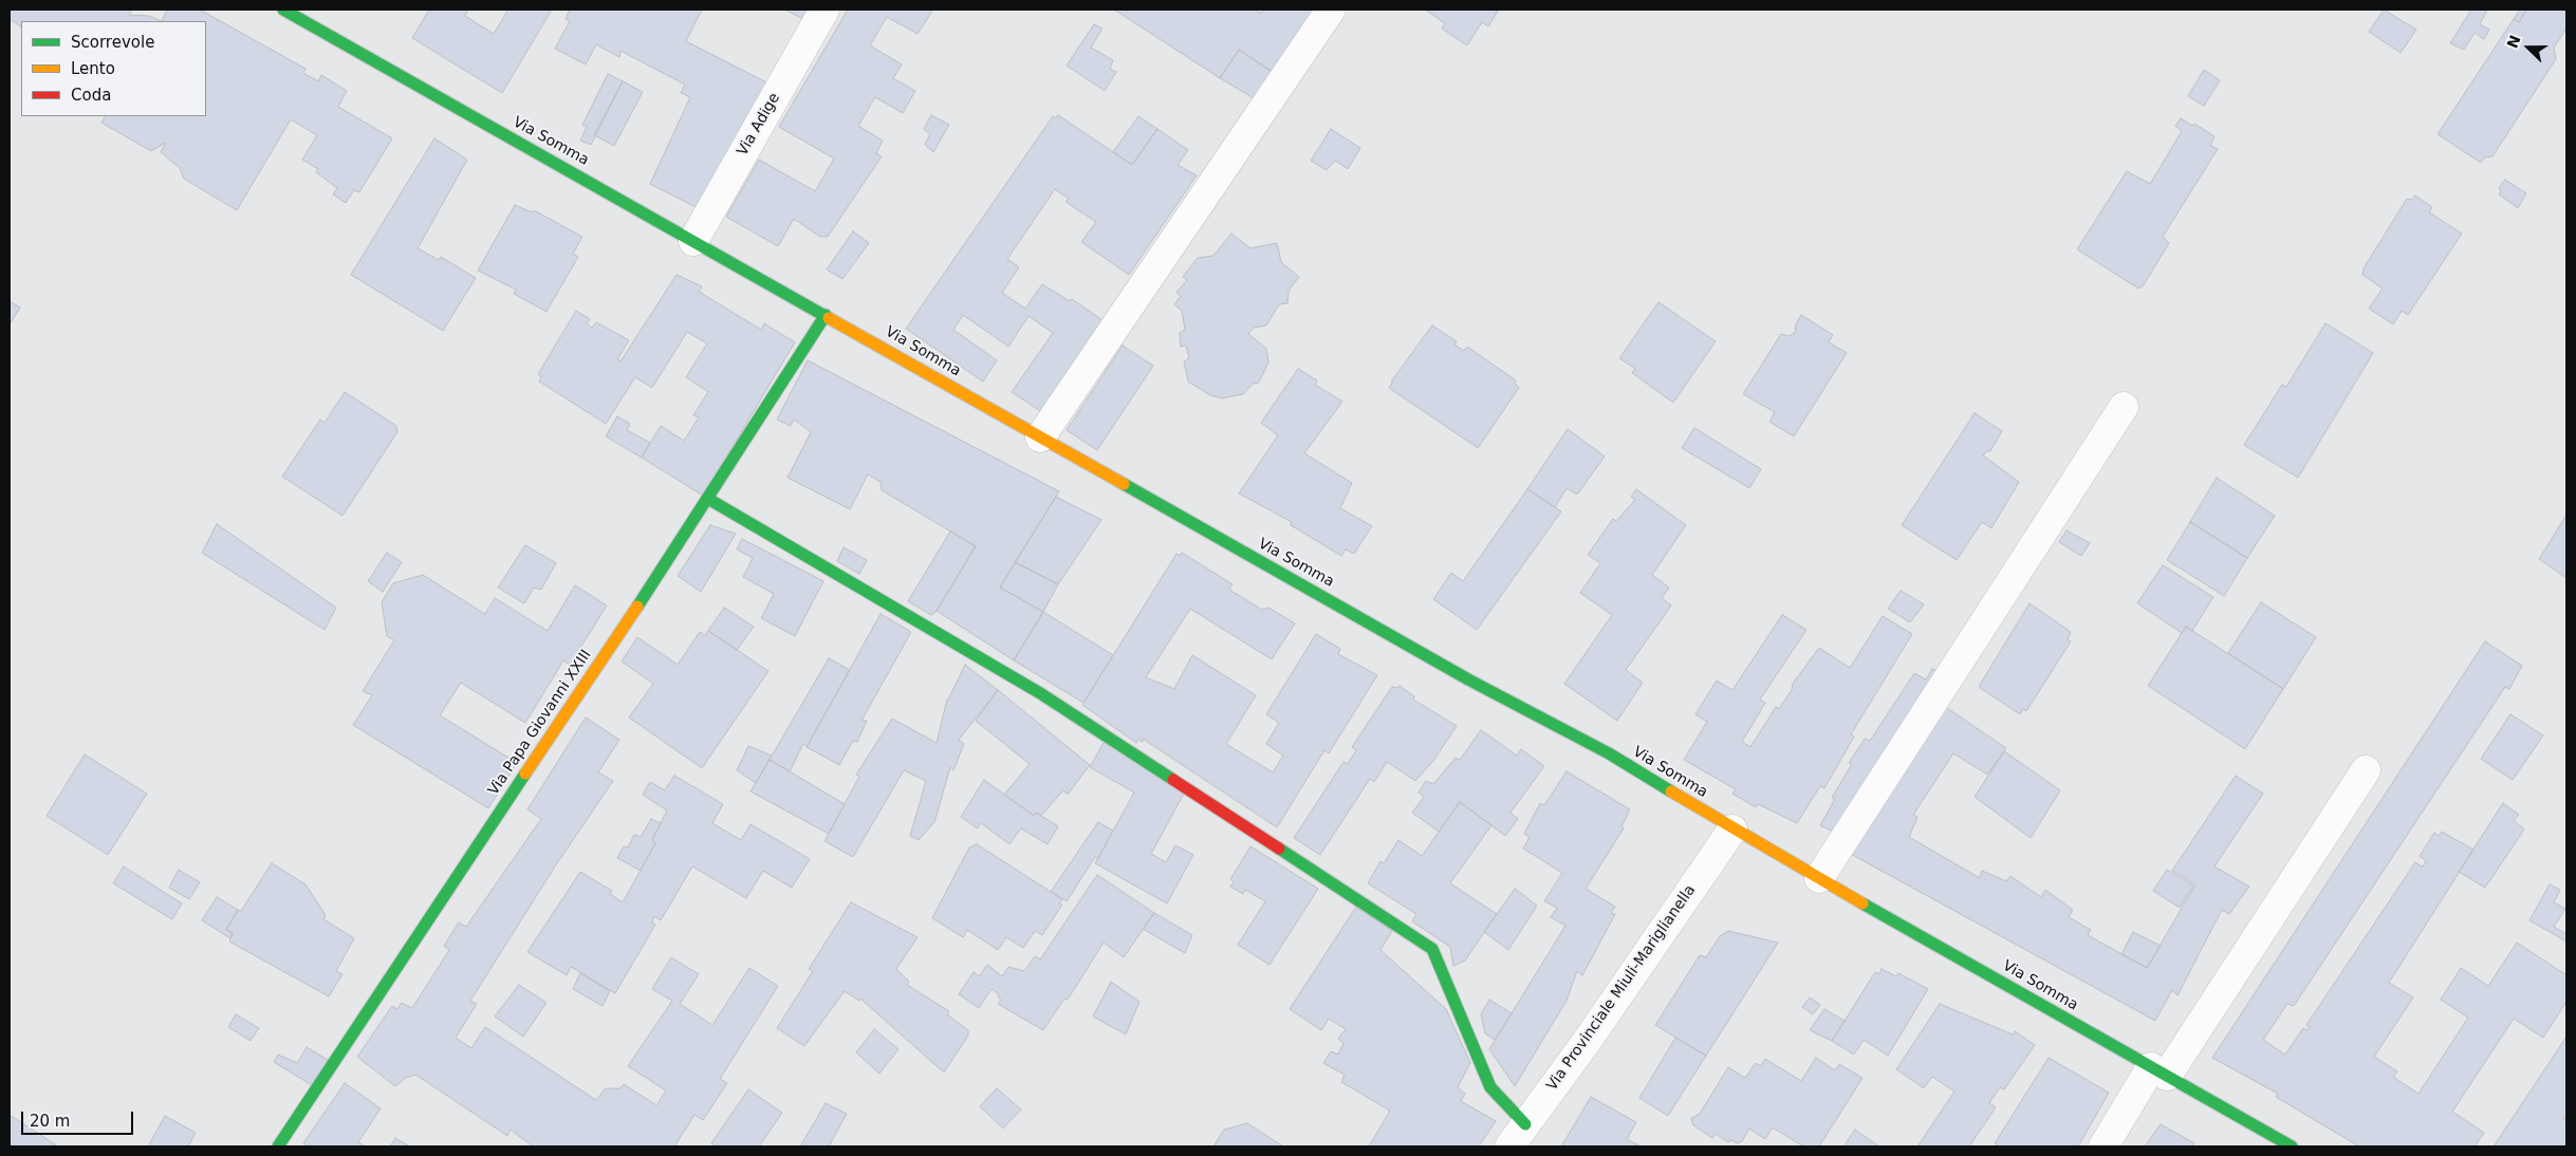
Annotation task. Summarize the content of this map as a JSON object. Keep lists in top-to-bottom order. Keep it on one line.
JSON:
{"streets":{"street":["Via Adige","Via Somma","Via Papa Giovanni XXIII","Via Provinciale Miuli-Mariglianella"]},"crossings":[["Via Adige","Via Somma"],["Via Somma","Via Papa Giovanni XXIII"],["Via Somma","Via Provinciale Miuli-Mariglianella"]],"legend":["Scorrevole","Lento","Coda"],"scale_bar":"20 m","north":"left"}
